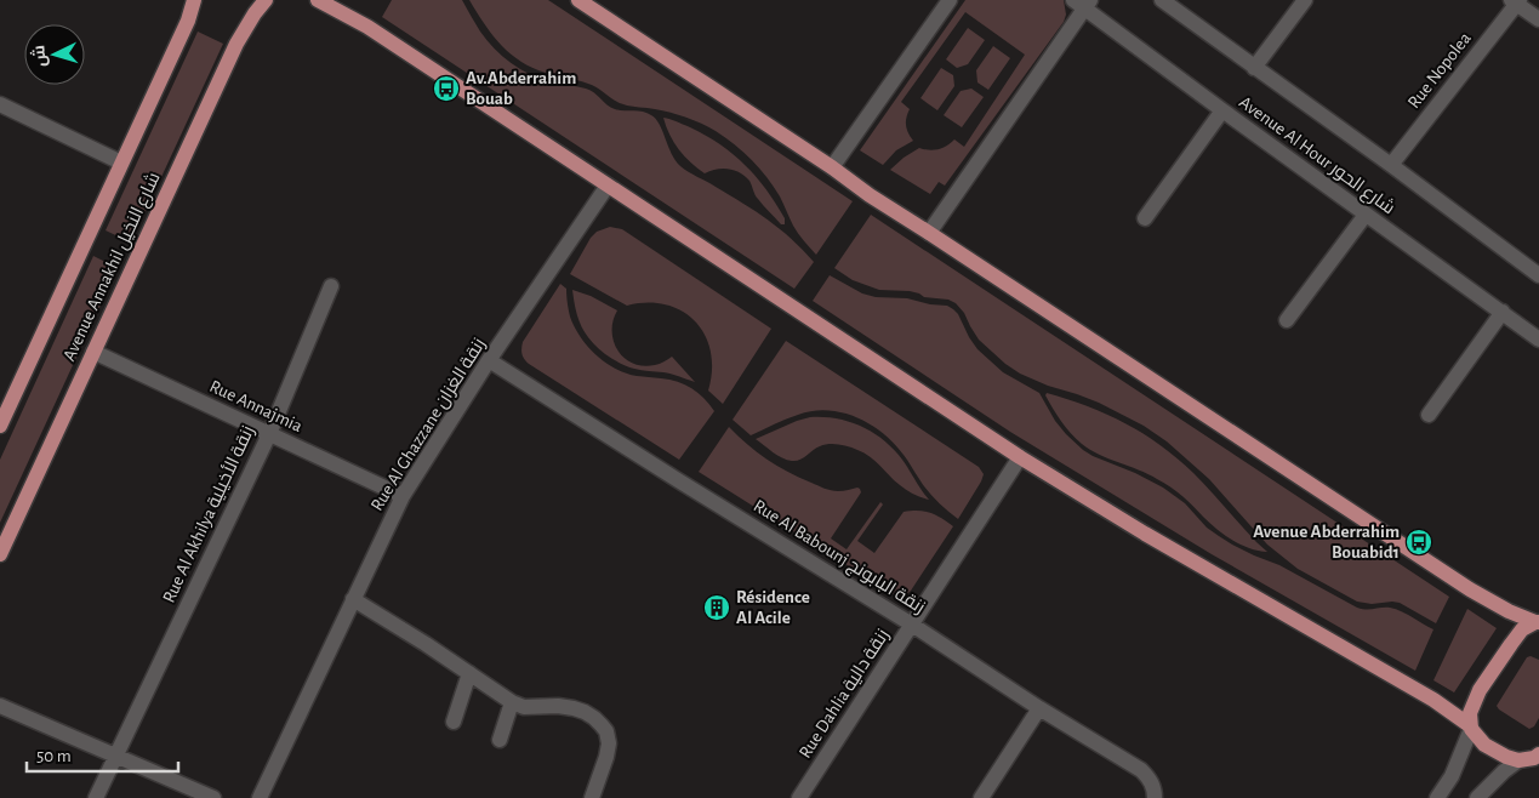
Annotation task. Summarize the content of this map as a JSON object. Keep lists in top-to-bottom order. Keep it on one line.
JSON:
{"streets":{"main road":["Avenue Annakhil شارع النخيل"],"street":["Rue Nopolea","Avenue Al Hour شارع الحور","Rue Annajmia","Rue Al Ghazzane زنقة الغزان","Rue Al Akhilya زنقة الأخيلية","Rue Al Babounj زنقة البابونج","Rue Dahlia زنقة دالية"]},"crossings":[["Rue Nopolea","Avenue Al Hour شارع الحور"],["Avenue Annakhil شارع النخيل","Rue Annajmia"],["Rue Annajmia","Rue Al Ghazzane زنقة الغزان"],["Rue Annajmia","Rue Al Akhilya زنقة الأخيلية"],["Rue Al Ghazzane زنقة الغزان","Rue Al Babounj زنقة البابونج"],["Rue Al Babounj زنقة البابونج","Rue Dahlia زنقة دالية"]],"places":{"bus stop":["Av.Abderrahim Bouab","Avenue Abderrahim Bouabid1"],"building":["Résidence Al Acile"]},"scale_bar":"50 m","north":"left"}
